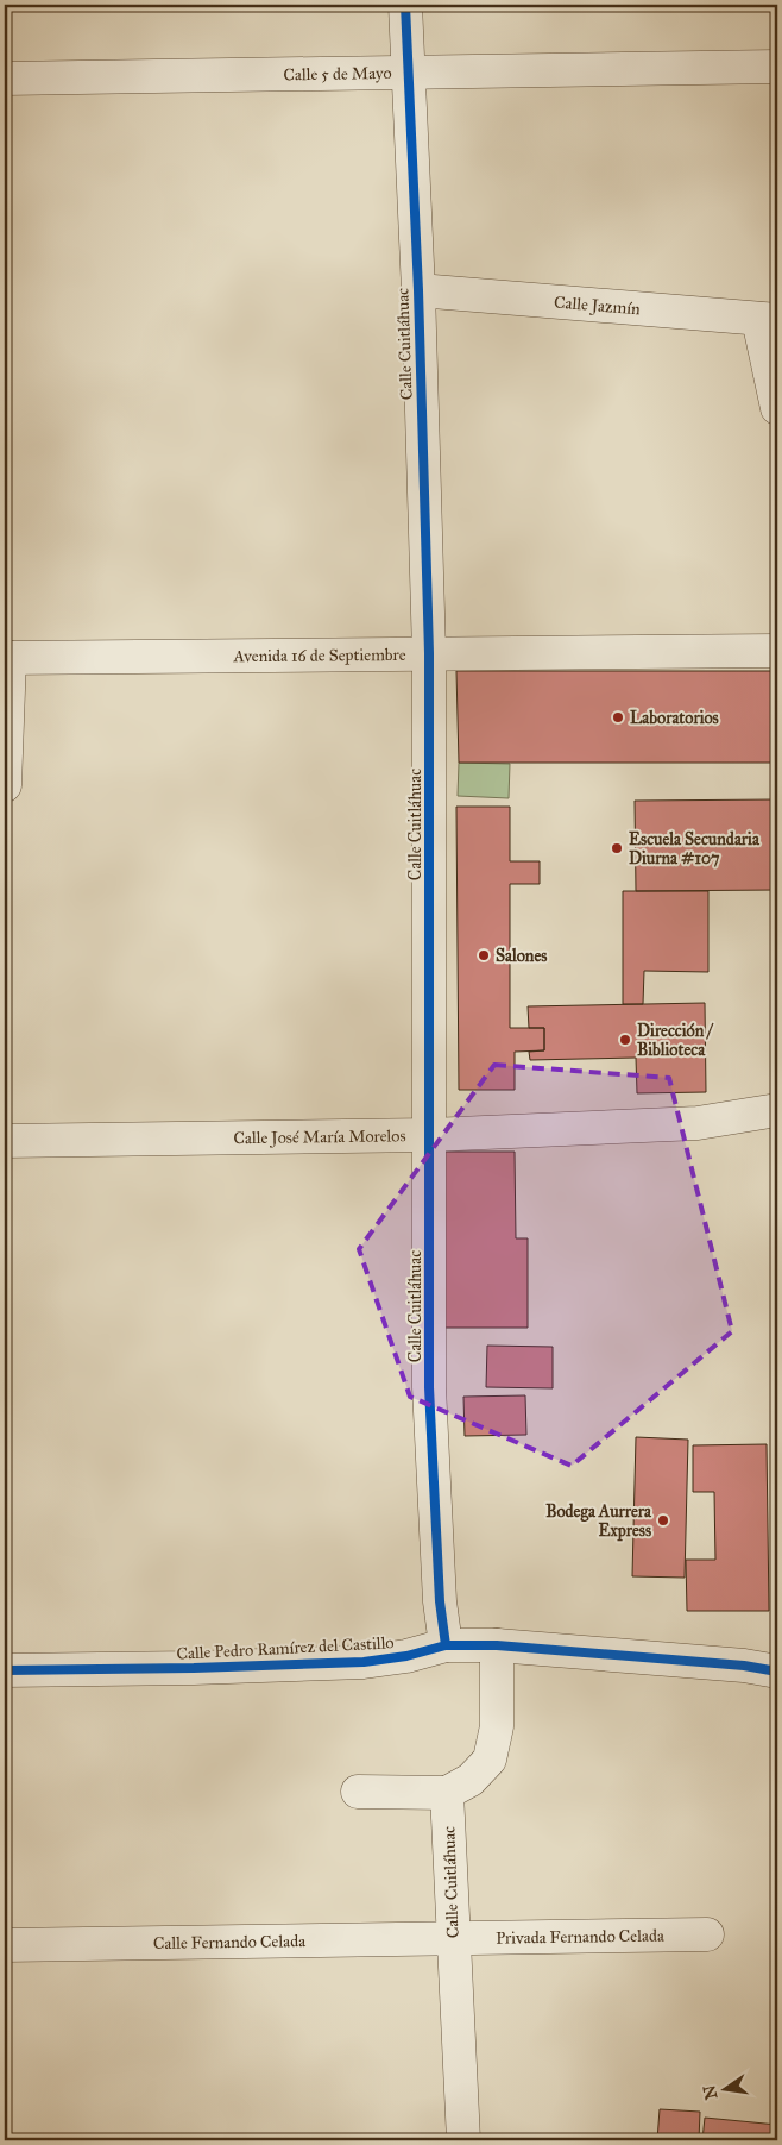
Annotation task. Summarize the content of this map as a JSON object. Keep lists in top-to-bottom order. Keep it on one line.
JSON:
{"streets":{"street":["Calle 5 de Mayo","Calle Jazmín","Calle Cuitláhuac","Avenida 16 de Septiembre","Calle José María Morelos","Calle Pedro Ramírez del Castillo","Privada Fernando Celada","Calle Fernando Celada"]},"crossings":[["Calle 5 de Mayo","Calle Cuitláhuac"],["Calle Jazmín","Calle Cuitláhuac"],["Calle Cuitláhuac","Avenida 16 de Septiembre"],["Calle Cuitláhuac","Calle José María Morelos"],["Calle Cuitláhuac","Calle Pedro Ramírez del Castillo"],["Calle Cuitláhuac","Privada Fernando Celada"],["Calle Cuitláhuac","Calle Fernando Celada"],["Privada Fernando Celada","Calle Fernando Celada"]],"places":["Laboratorios","Escuela Secundaria Diurna #107","Salones","Dirección / Biblioteca","Bodega Aurrera Express"],"north":"left"}
